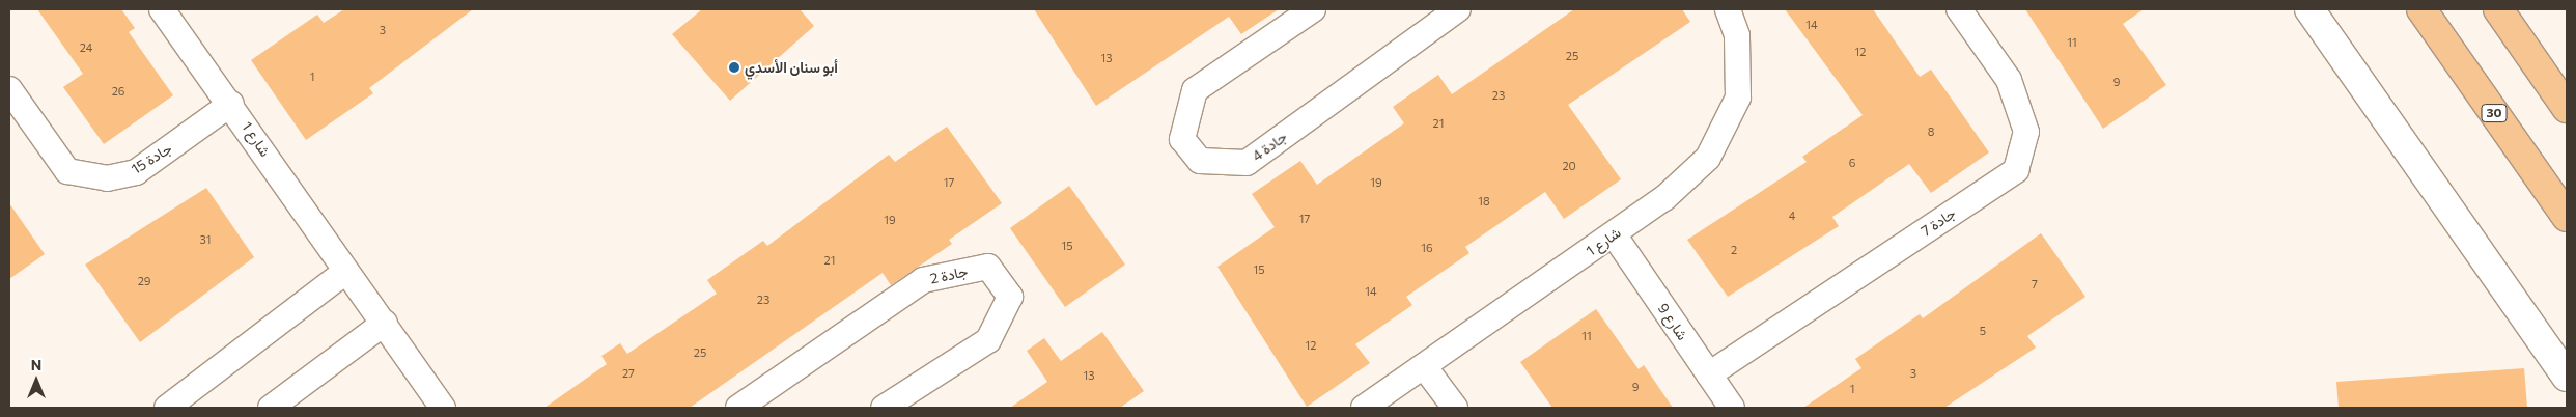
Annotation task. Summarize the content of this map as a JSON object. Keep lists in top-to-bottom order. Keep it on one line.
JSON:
{"streets":{"highway":["30"],"street":["شارع 1","جادة 4","جادة 15","جادة 7","جادة 2","شارع 9"]},"crossings":[["شارع 1","جادة 15"],["شارع 1","شارع 9"],["جادة 7","شارع 9"]],"places":["أبو سنان الأسدي"],"house_numbers":["14","3","11","24","12","25","13","1","9","26","23","21","8","6","20","17","19","18","4","17","19","31","15","16","2","21","15","29","7","14","23","5","11","12","25","27","3","13","9","1"],"north":"top"}
